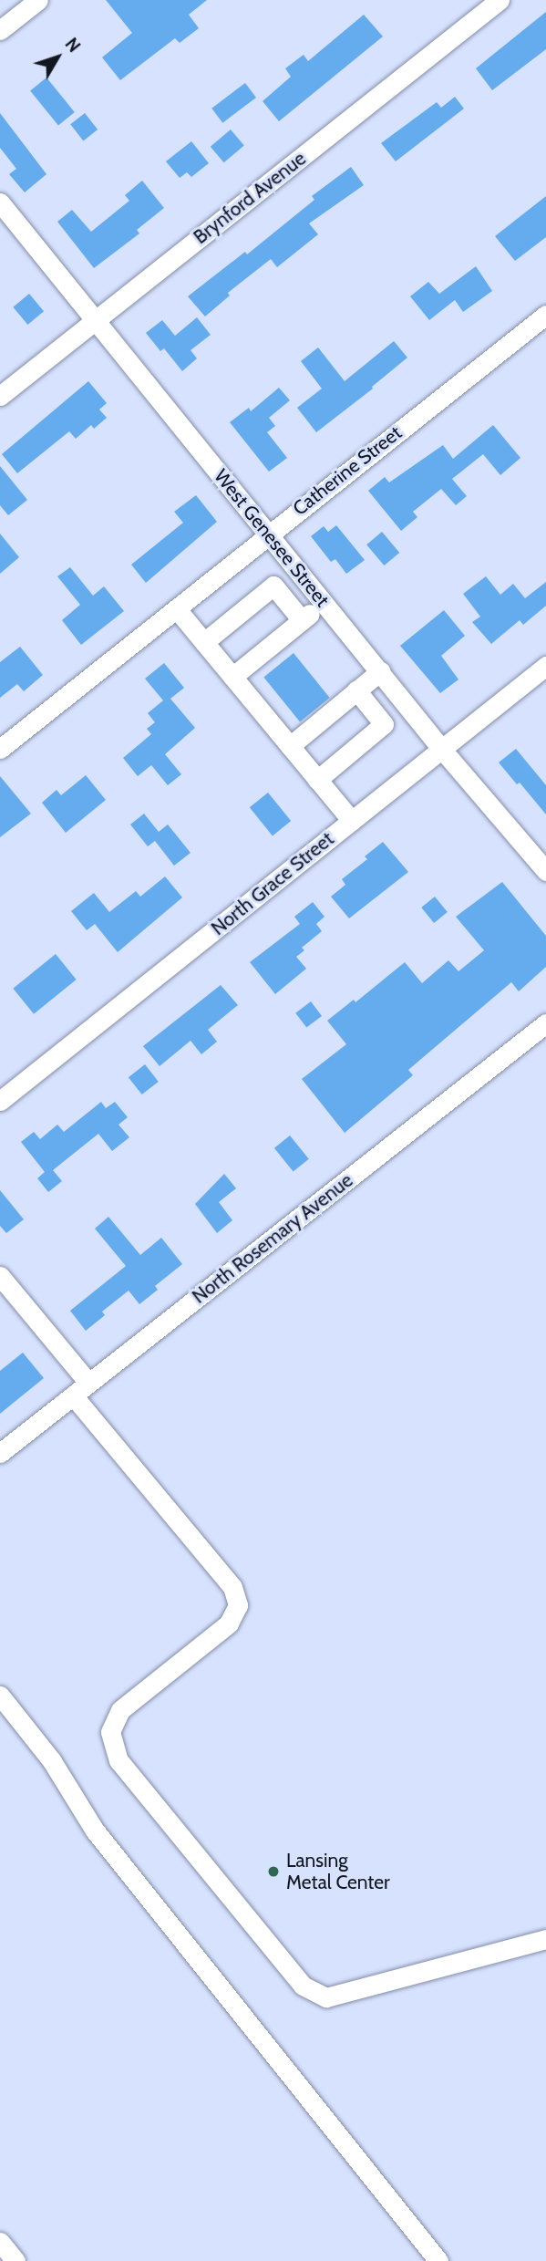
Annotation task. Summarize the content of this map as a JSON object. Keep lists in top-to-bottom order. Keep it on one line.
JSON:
{"streets":{"street":["Brynford Avenue","Catherine Street","West Genesee Street","North Grace Street","North Rosemary Avenue"]},"crossings":[["Brynford Avenue","West Genesee Street"],["Catherine Street","West Genesee Street"],["West Genesee Street","North Grace Street"]],"places":["Lansing Metal Center"],"north":"top right"}
